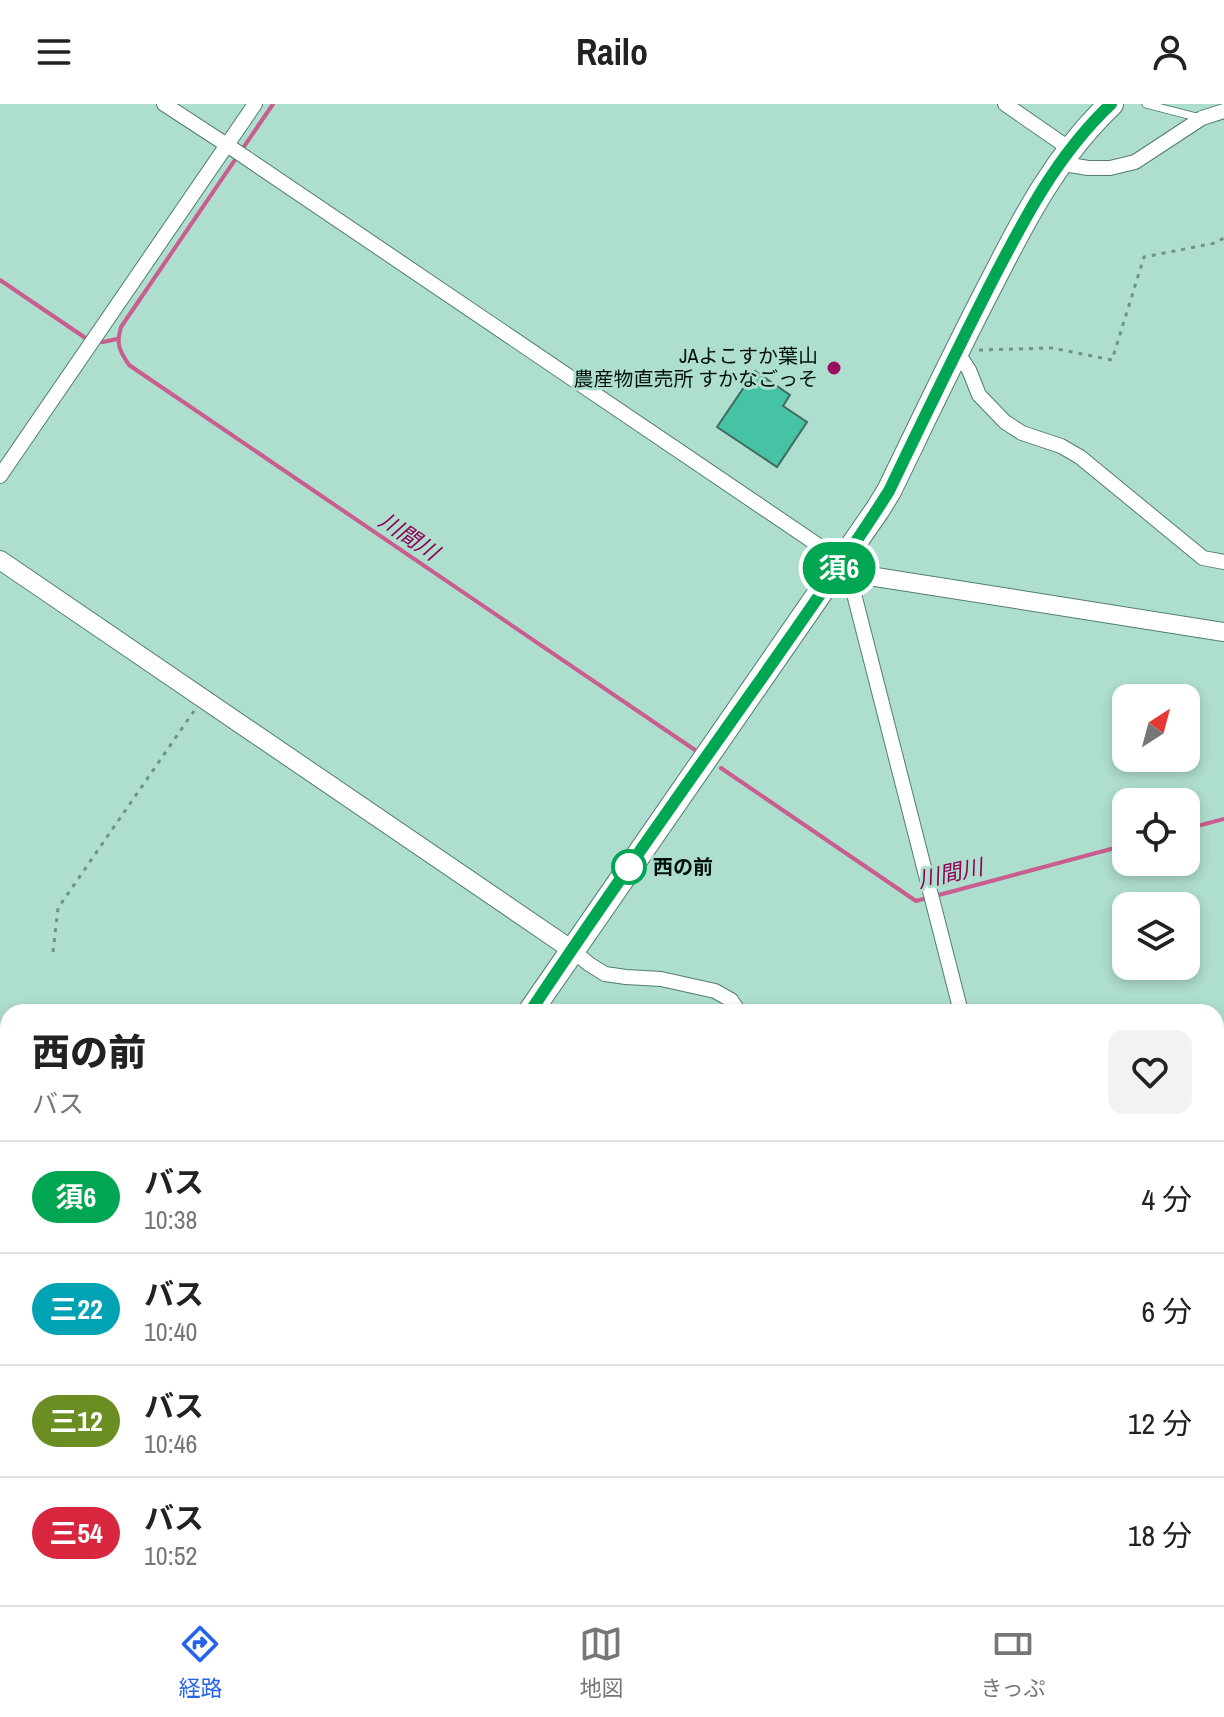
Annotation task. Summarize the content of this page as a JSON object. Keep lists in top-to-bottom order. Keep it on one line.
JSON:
{"water":["川間川"],"places":["JAよこすか葉山 農産物直売所 すかなごっそ","西の前"],"lines":["bus line 須6"],"north":"top right","page":{"header":"Railo","on_map":"須6","heading":["西の前","バス"],"list":[{"mark":"須6","name":"バス","note":"10:38","value":"4 分"},{"mark":"三22","name":"バス","note":"10:40","value":"6 分"},{"mark":"三12","name":"バス","note":"10:46","value":"12 分"},{"mark":"三54","name":"バス","note":"10:52","value":"18 分"}],"tabs":["経路","地図","きっぷ"]}}
